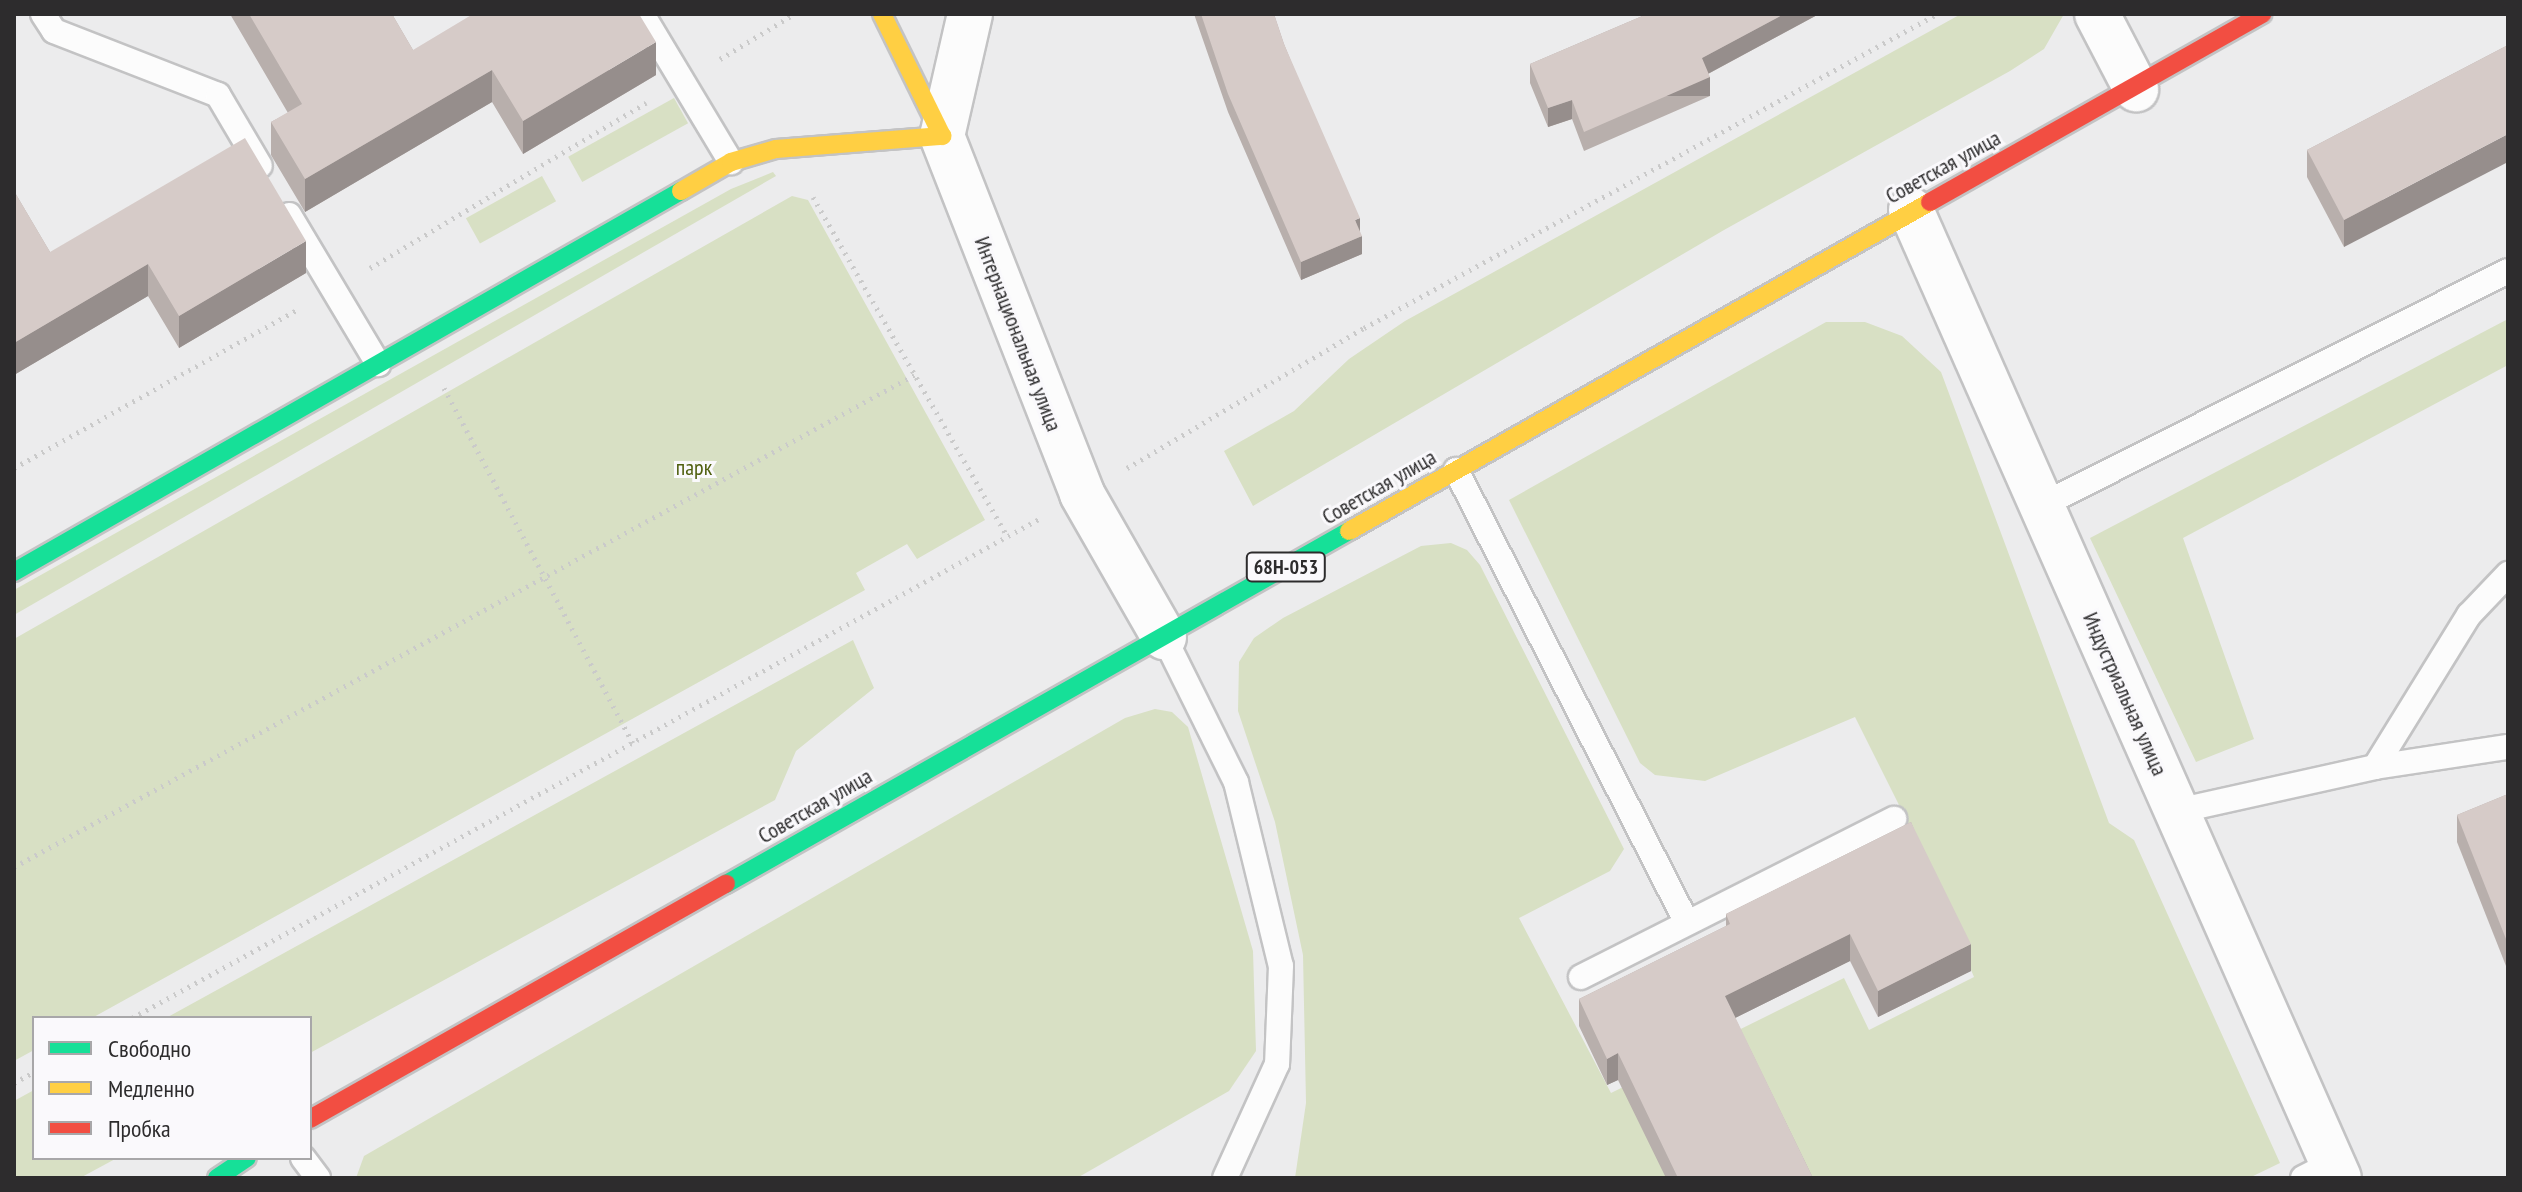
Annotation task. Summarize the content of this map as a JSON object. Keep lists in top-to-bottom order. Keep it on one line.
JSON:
{"streets":{"main road":["Советская улица","68Н-053"],"street":["Интернациональная улица","Индустриальная улица"]},"crossings":[["Советская улица","Интернациональная улица"],["Советская улица","Индустриальная улица"]],"parks":["парк"],"legend":["Свободно","Медленно","Пробка"]}
